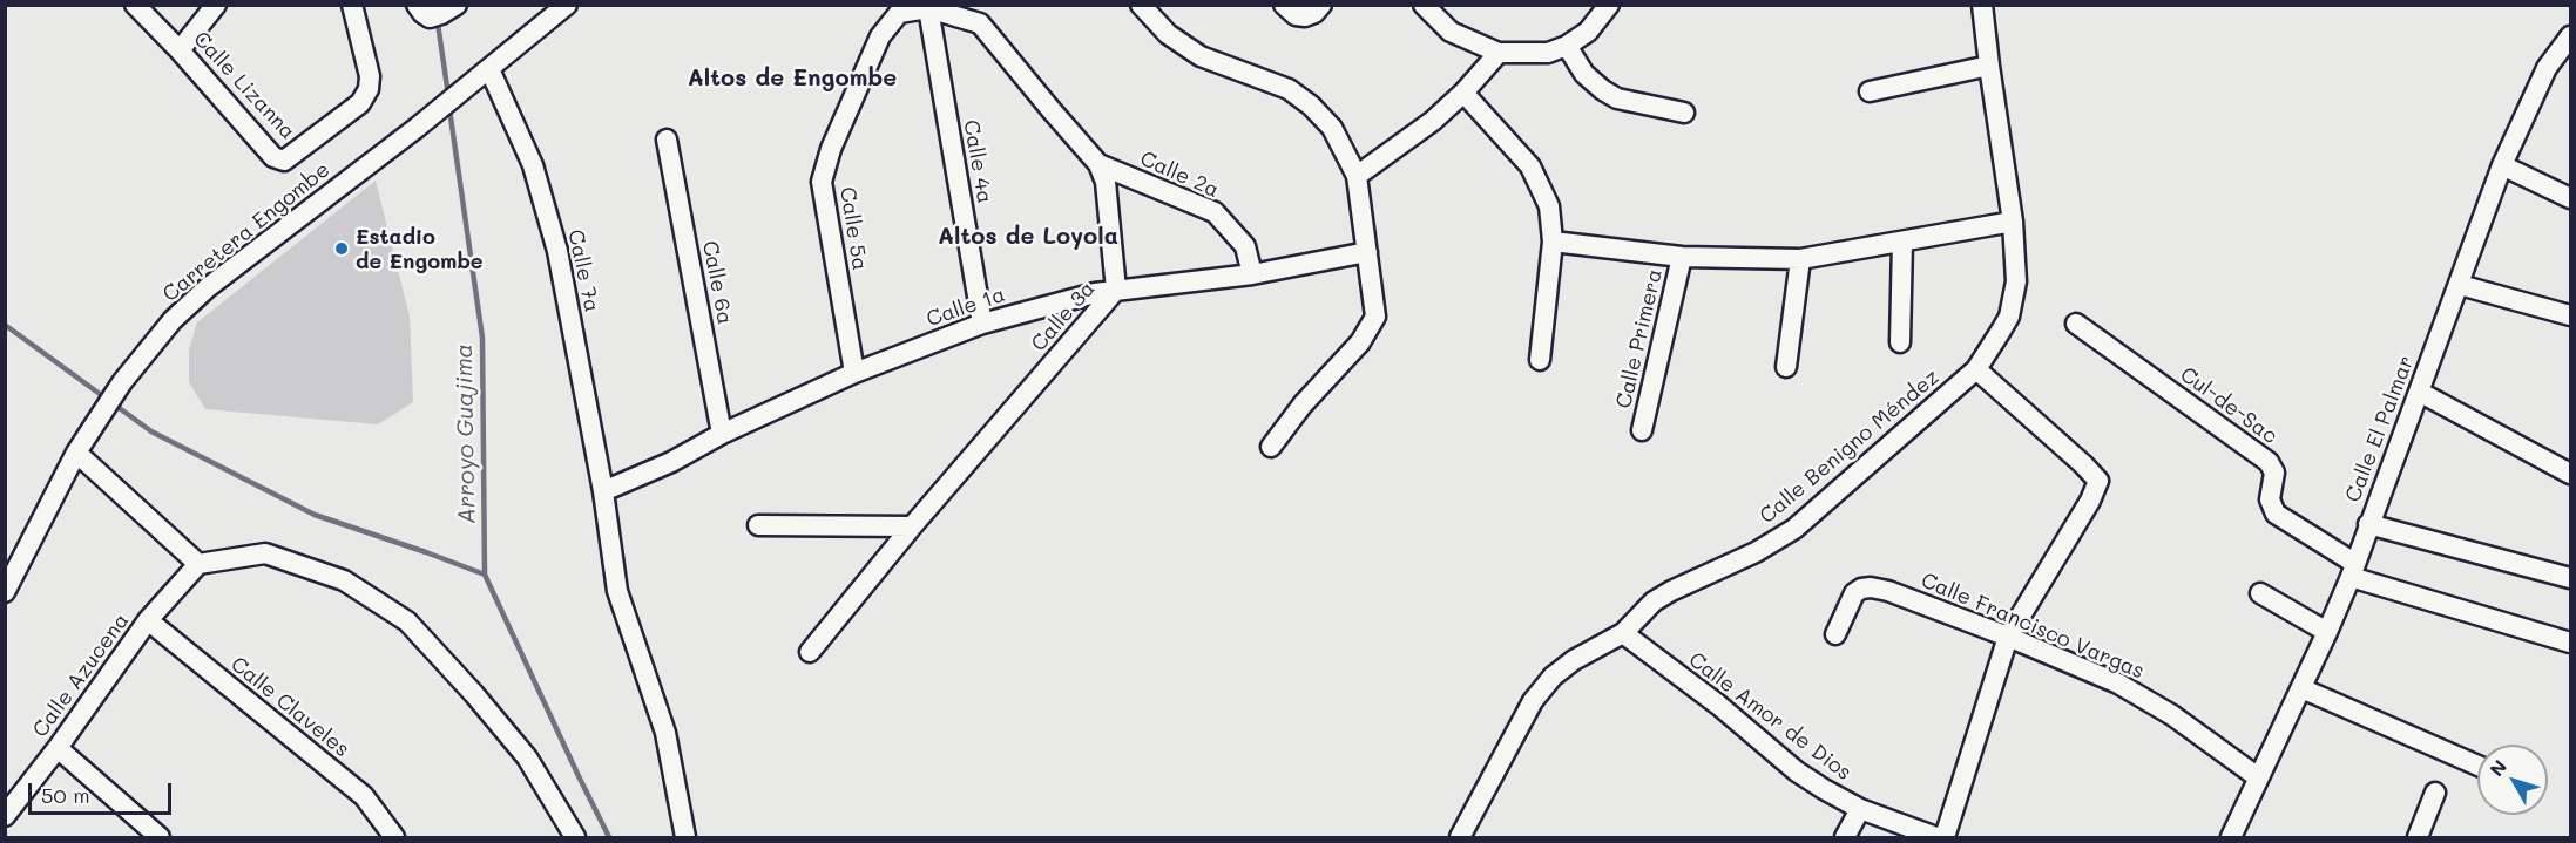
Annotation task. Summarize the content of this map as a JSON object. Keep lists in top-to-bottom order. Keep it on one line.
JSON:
{"streets":{"street":["Calle Lizanna","Calle 4a","Calle 2a","Calle 5a","Carretera Engombe","Calle 7a","Calle 6a","Calle 1a","Calle 3a","Calle Primera","Cul-de-Sac","Calle El Palmar","Calle Benigno Méndez","Calle Francisco Vargas","Calle Azucena","Calle Claveles","Calle Amor de Dios"]},"crossings":[["Calle 4a","Calle 5a"],["Calle 4a","Calle 1a"],["Calle 4a","Calle 3a"],["Calle 2a","Calle 1a"],["Calle 2a","Calle 3a"],["Calle 5a","Calle 1a"],["Calle 5a","Calle 3a"],["Carretera Engombe","Calle 7a"],["Calle 7a","Calle 1a"],["Calle 6a","Calle 1a"],["Calle 1a","Calle 3a"],["Cul-de-Sac","Calle El Palmar"],["Calle El Palmar","Calle Francisco Vargas"],["Calle Benigno Méndez","Calle Amor de Dios"],["Calle Azucena","Calle Claveles"]],"districts":["Altos de Engombe","Altos de Loyola"],"water":["Arroyo Guajima"],"places":["Estadio de Engombe"],"scale_bar":"50 m","north":"top left"}
